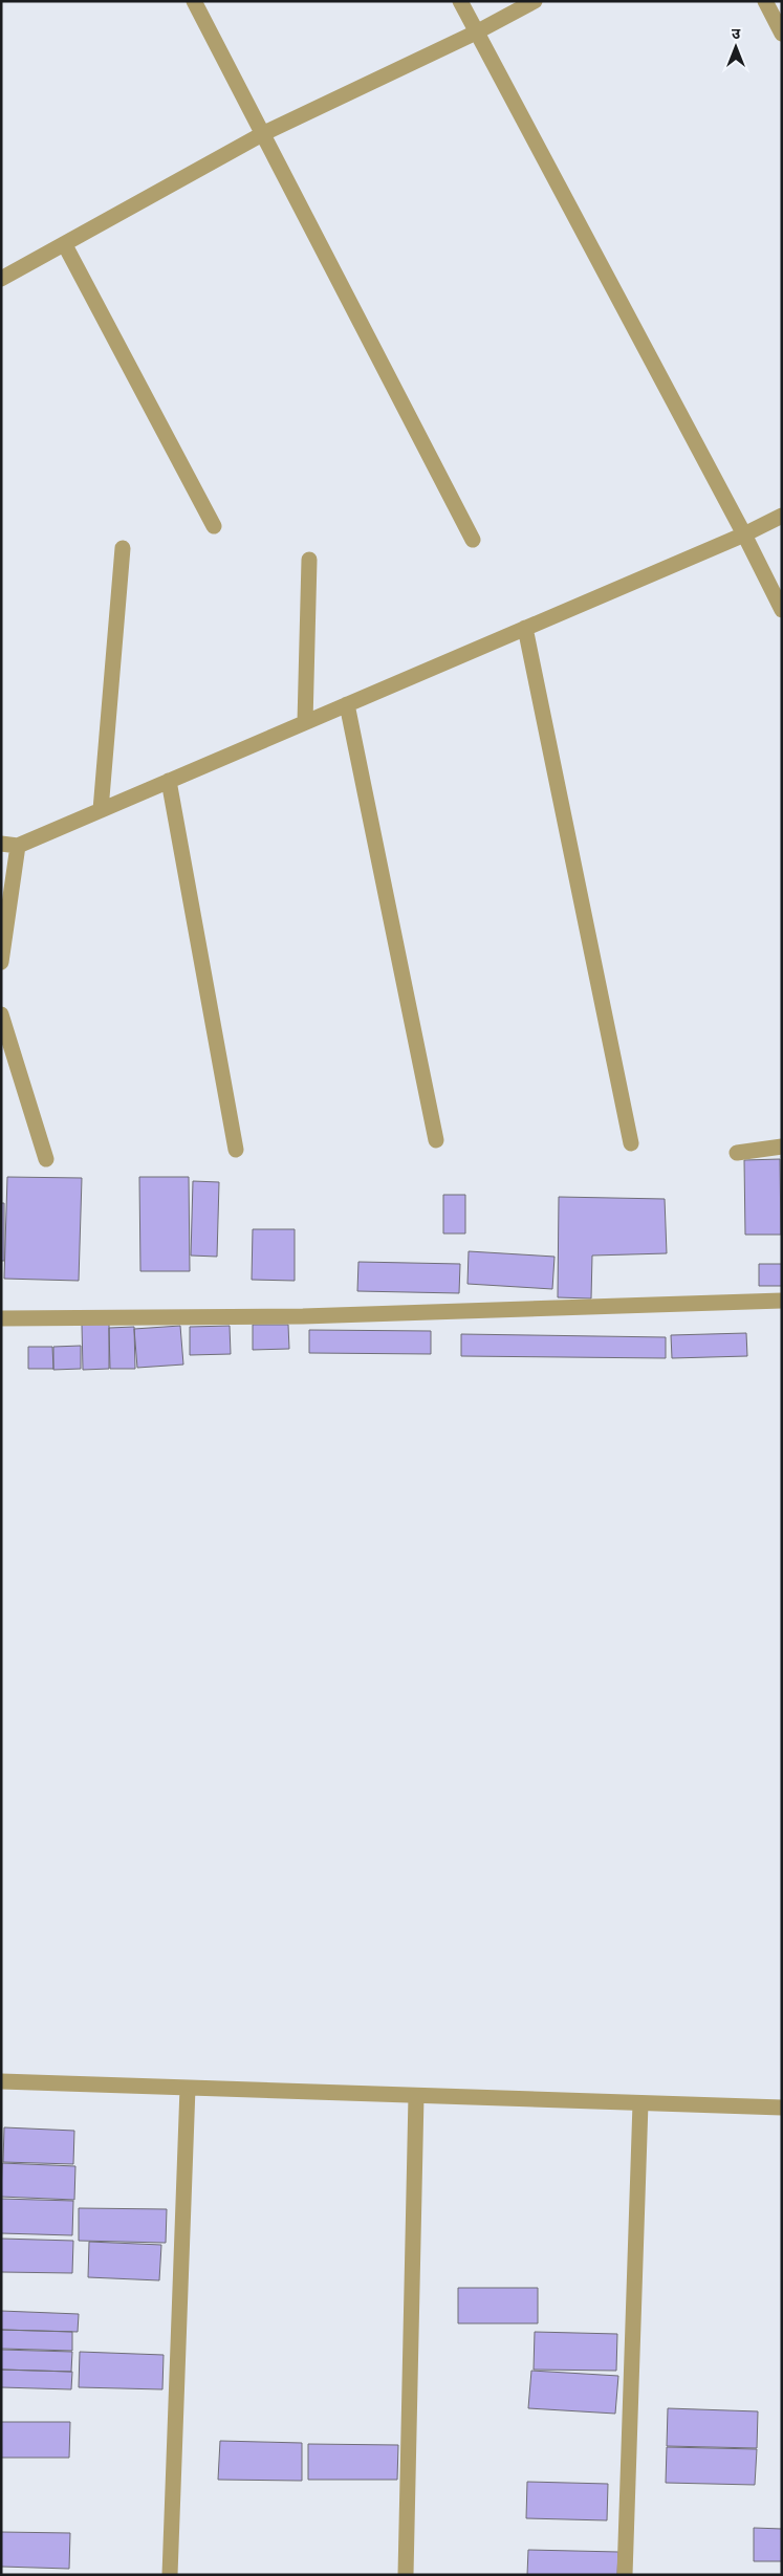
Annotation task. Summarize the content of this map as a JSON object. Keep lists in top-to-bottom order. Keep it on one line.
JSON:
{"north":"top"}
